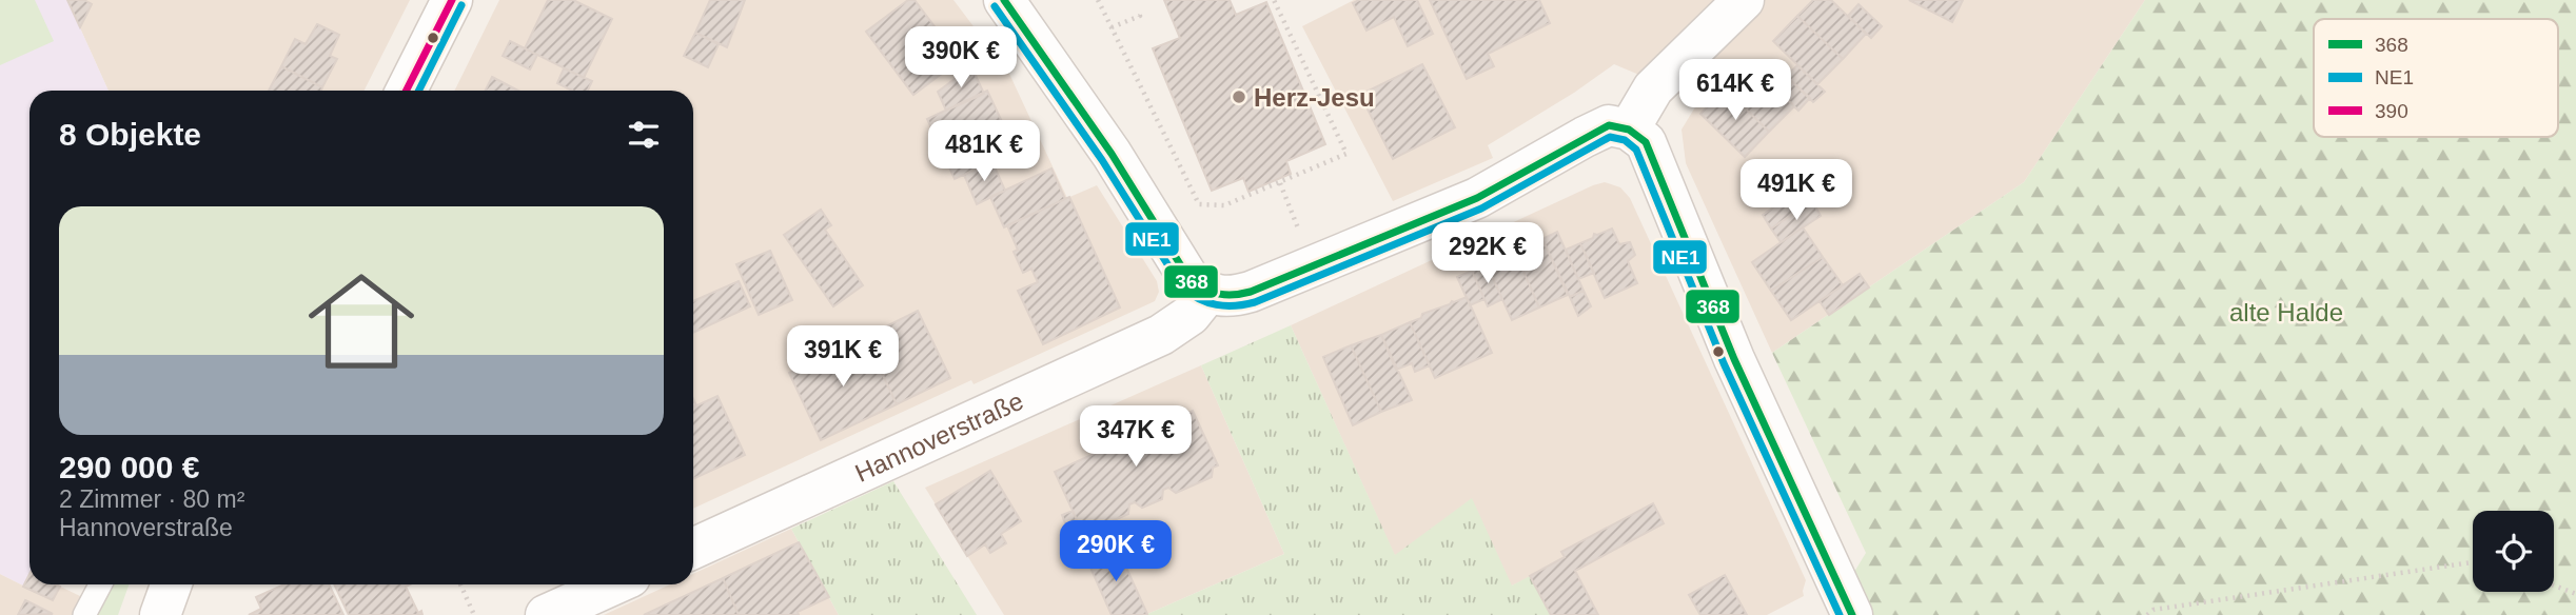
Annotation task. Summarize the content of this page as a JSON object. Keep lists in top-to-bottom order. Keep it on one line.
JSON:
{"streets":{"street":["Hannoverstraße"]},"parks":["alte Halde"],"places":["Herz-Jesu"],"lines":["transit line 368","transit line 390","transit line NE1"],"legend":["368","NE1","390"],"page":{"price":["390K €","614K €","481K €","491K €","292K €","391K €","347K €","290K €"],"heading":"8 Objekte","list":[{"name":"290 000 €","note":"2 Zimmer · 80 m² · Hannoverstraße"}]}}
